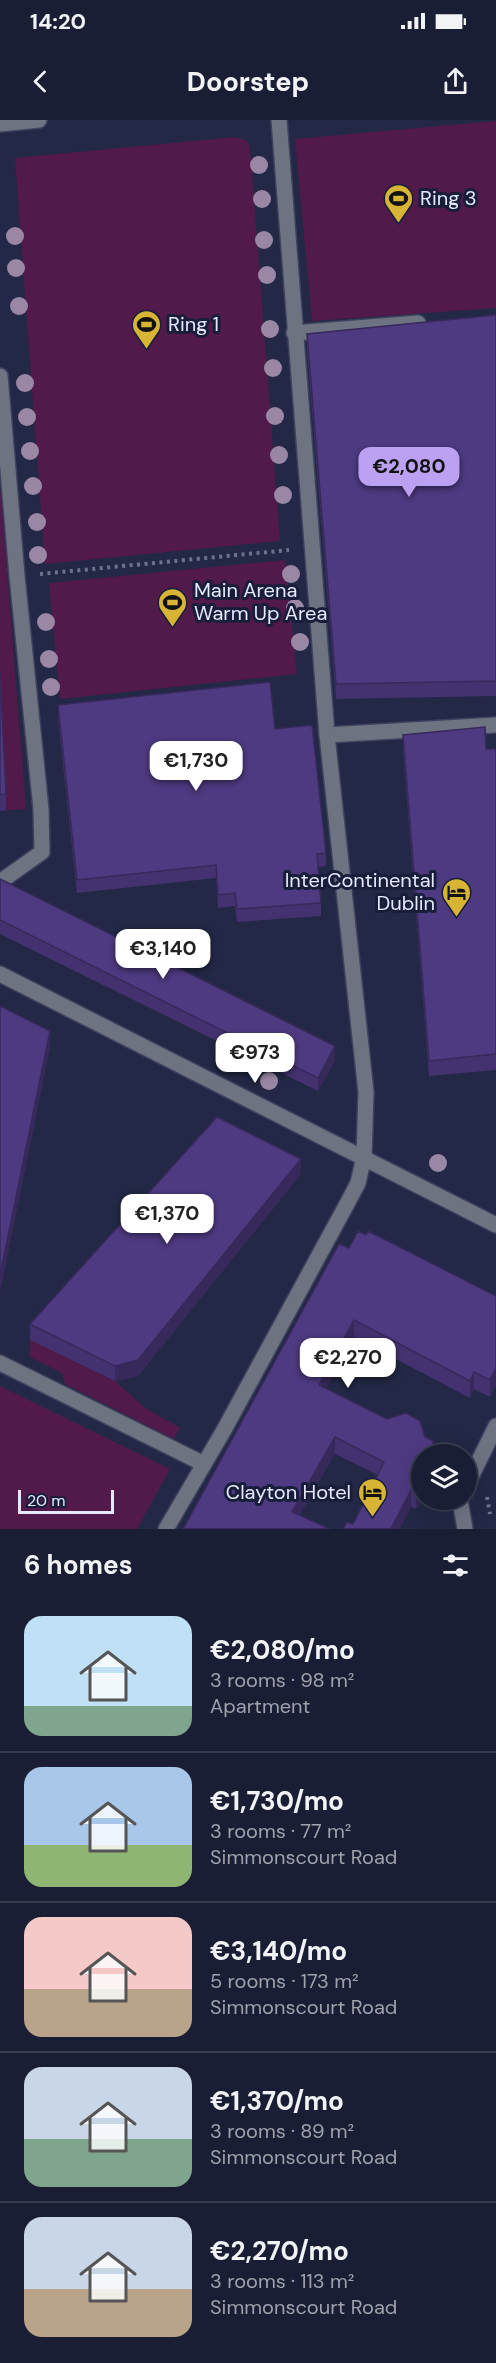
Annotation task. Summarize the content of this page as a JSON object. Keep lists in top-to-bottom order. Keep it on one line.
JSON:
{"places":{"sports":["Ring 3","Ring 1","Main Arena Warm Up Area"],"hotel":["InterContinental Dublin","Clayton Hotel"]},"scale_bar":"20 m","page":{"status":"14:20","header":"Doorstep","price":["€2,080","€1,730","€3,140","€973","€1,370","€2,270"],"scale":"20 m","heading":"6 homes","list":[{"name":"€2,080/mo","note":"3 rooms · 98 m² · Apartment"},{"name":"€1,730/mo","note":"3 rooms · 77 m² · Simmonscourt Road"},{"name":"€3,140/mo","note":"5 rooms · 173 m² · Simmonscourt Road"},{"name":"€1,370/mo","note":"3 rooms · 89 m² · Simmonscourt Road"},{"name":"€2,270/mo","note":"3 rooms · 113 m² · Simmonscourt Road"}]}}
